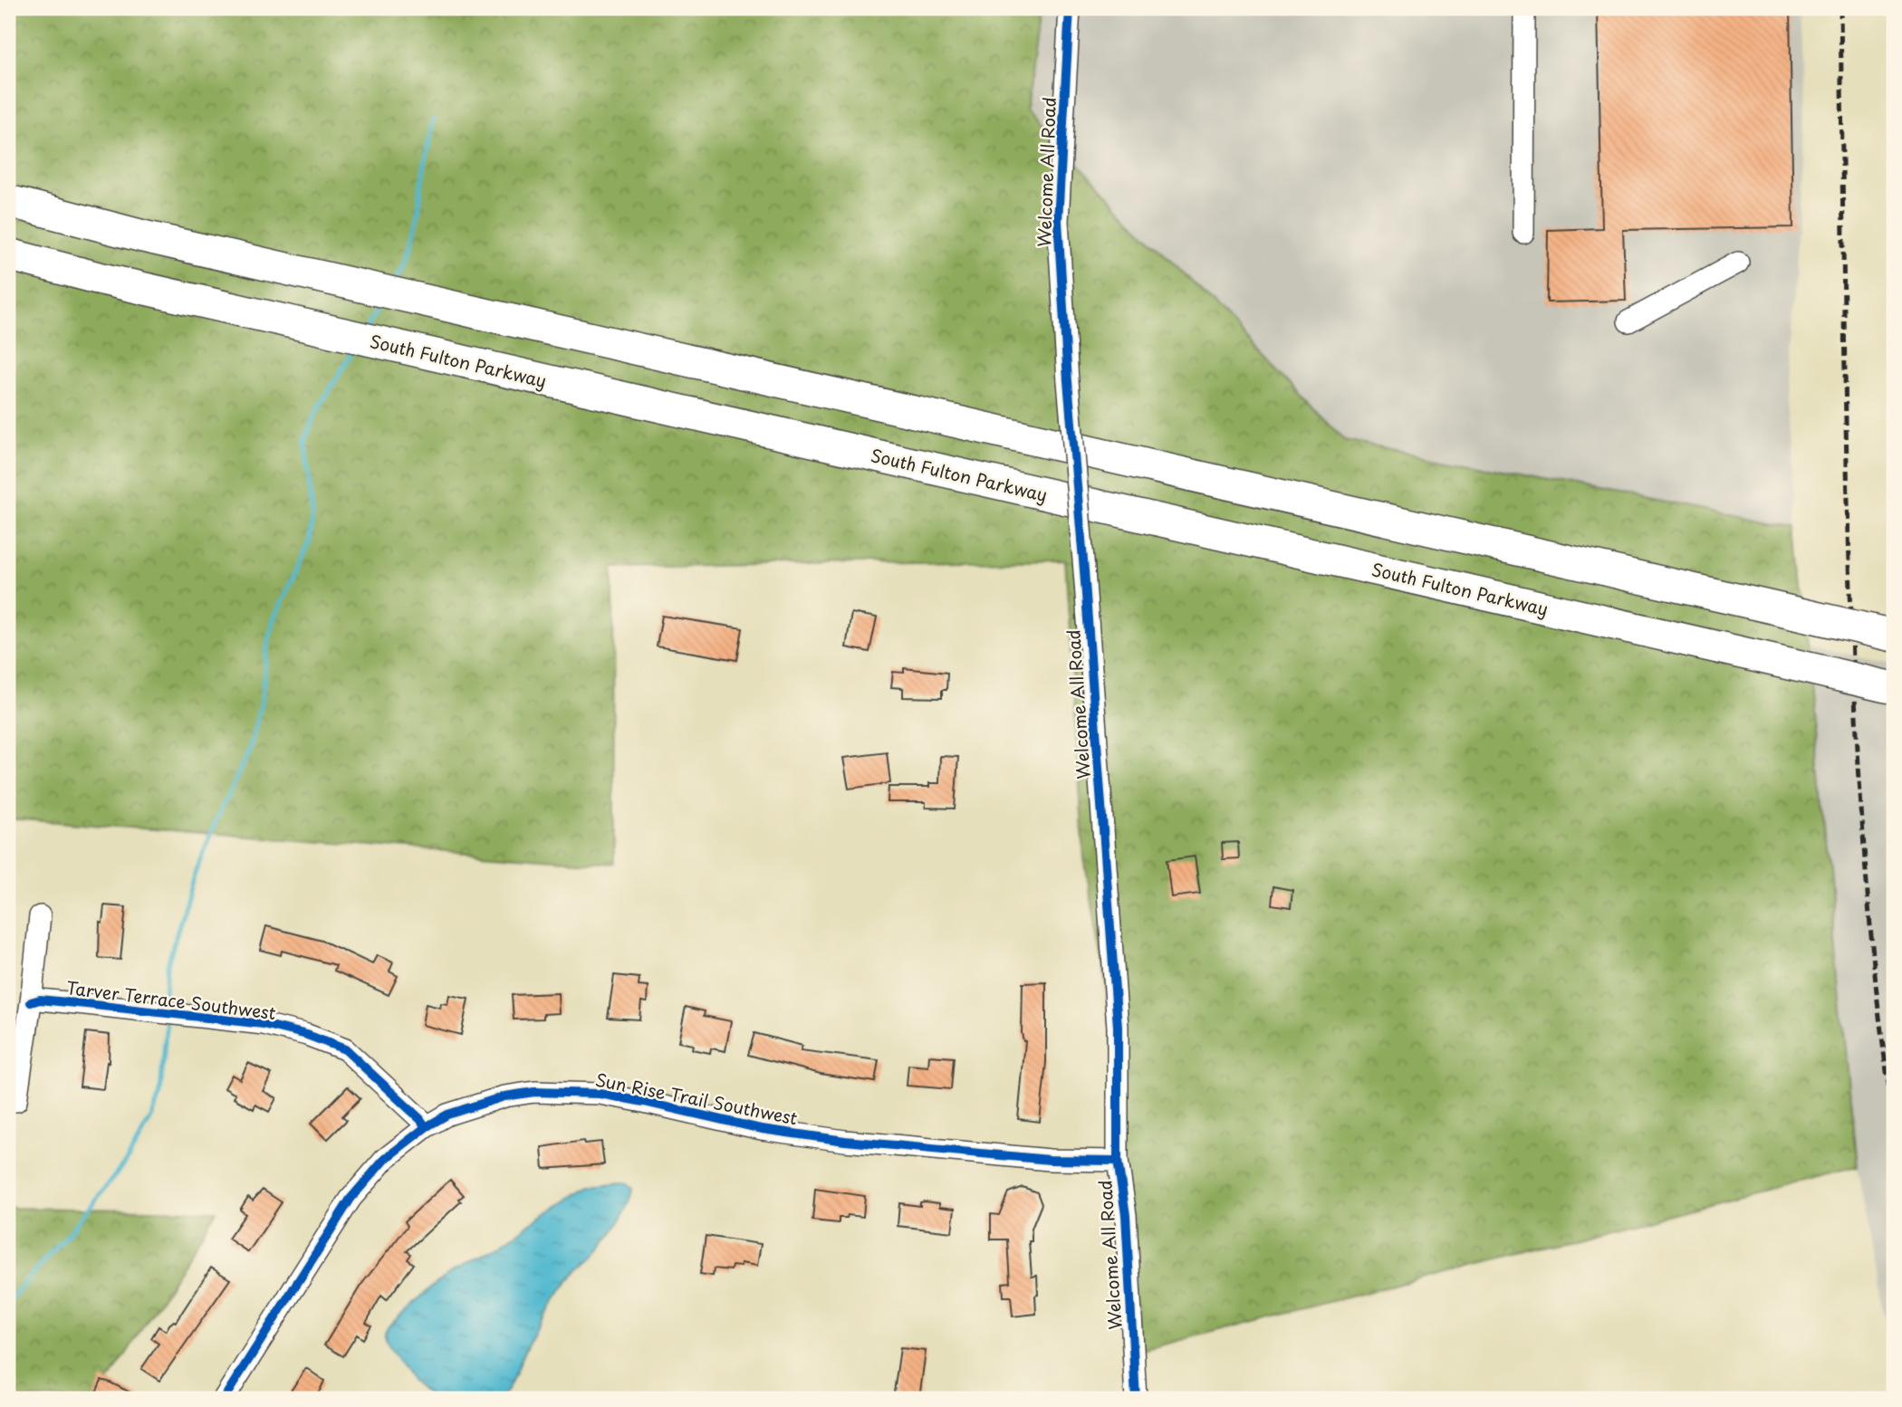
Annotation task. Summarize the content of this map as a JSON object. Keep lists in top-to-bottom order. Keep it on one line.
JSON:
{"streets":{"highway":["South Fulton Parkway"],"street":["Welcome All Road","Tarver Terrace Southwest","Sun Rise Trail Southwest"]},"crossings":[["Welcome All Road","Sun Rise Trail Southwest"],["Tarver Terrace Southwest","Sun Rise Trail Southwest"]]}
